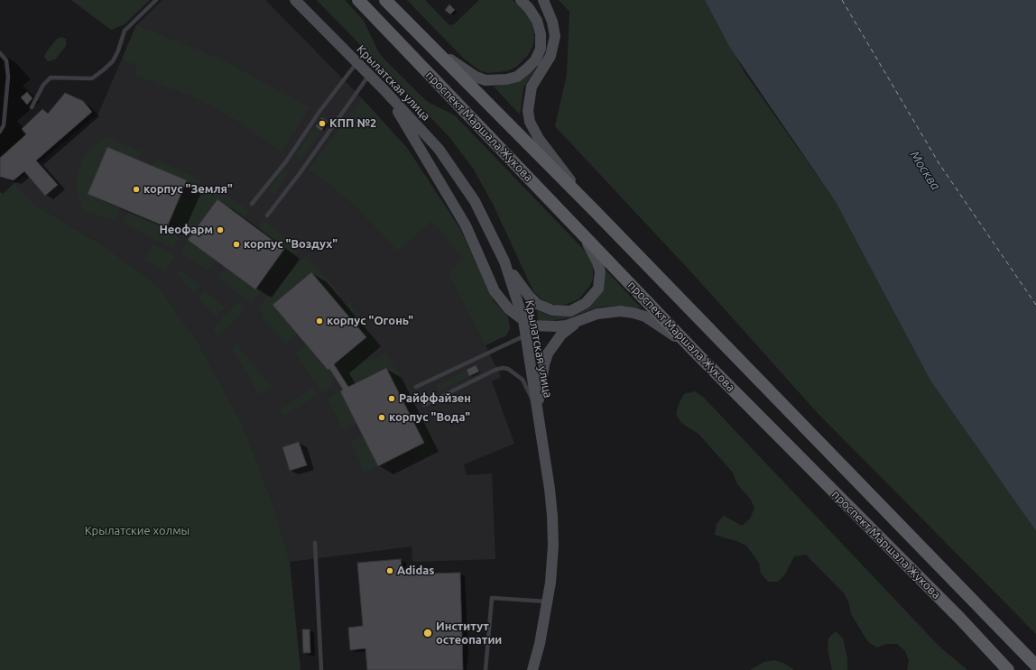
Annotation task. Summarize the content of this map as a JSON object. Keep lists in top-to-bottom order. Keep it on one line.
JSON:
{"streets":{"main road":["Крылатская улица","проспект Маршала Жукова"]},"water":["Москва"],"parks":["Крылатские холмы"],"places":["КПП №2","корпус \"Земля\"","Неофарм","корпус \"Воздух\"","корпус \"Огонь\"","Райффайзен","корпус \"Вода\"","Adidas","Институт остеопатии"]}
